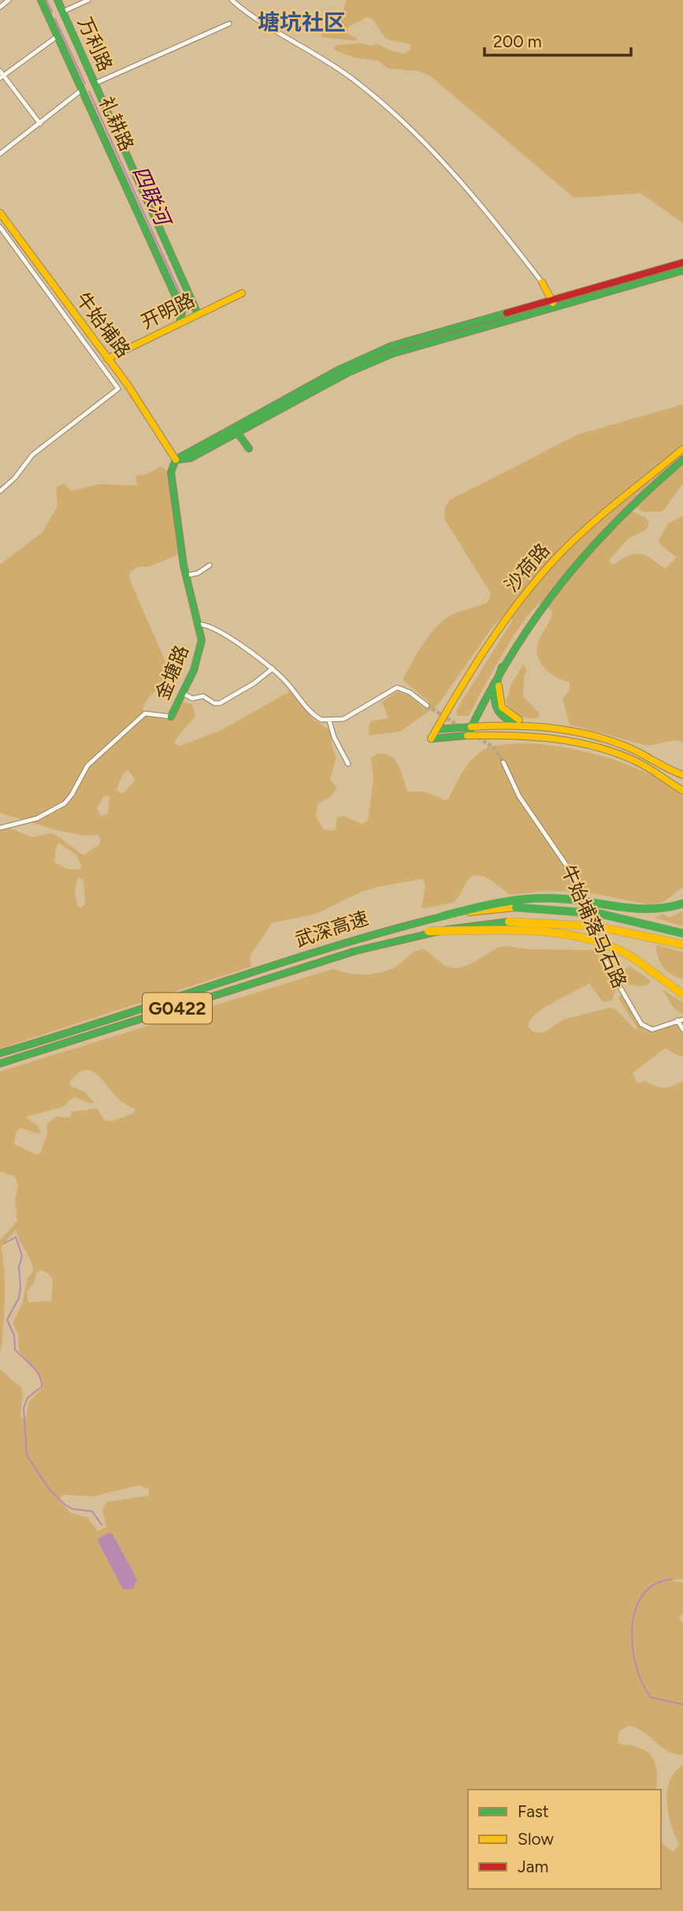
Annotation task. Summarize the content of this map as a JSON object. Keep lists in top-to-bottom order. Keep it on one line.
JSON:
{"streets":{"main road":["万利路","礼耕路","开明路","牛始埔路","沙荷路","金塘路","武深高速","G0422"],"street":["牛始埔落马石路"]},"crossings":[["万利路","开明路"],["礼耕路","开明路"],["开明路","牛始埔路"],["牛始埔路","金塘路"]],"districts":["塘坑社区"],"water":["四联河"],"legend":["Fast","Slow","Jam"],"scale_bar":"200 m"}
